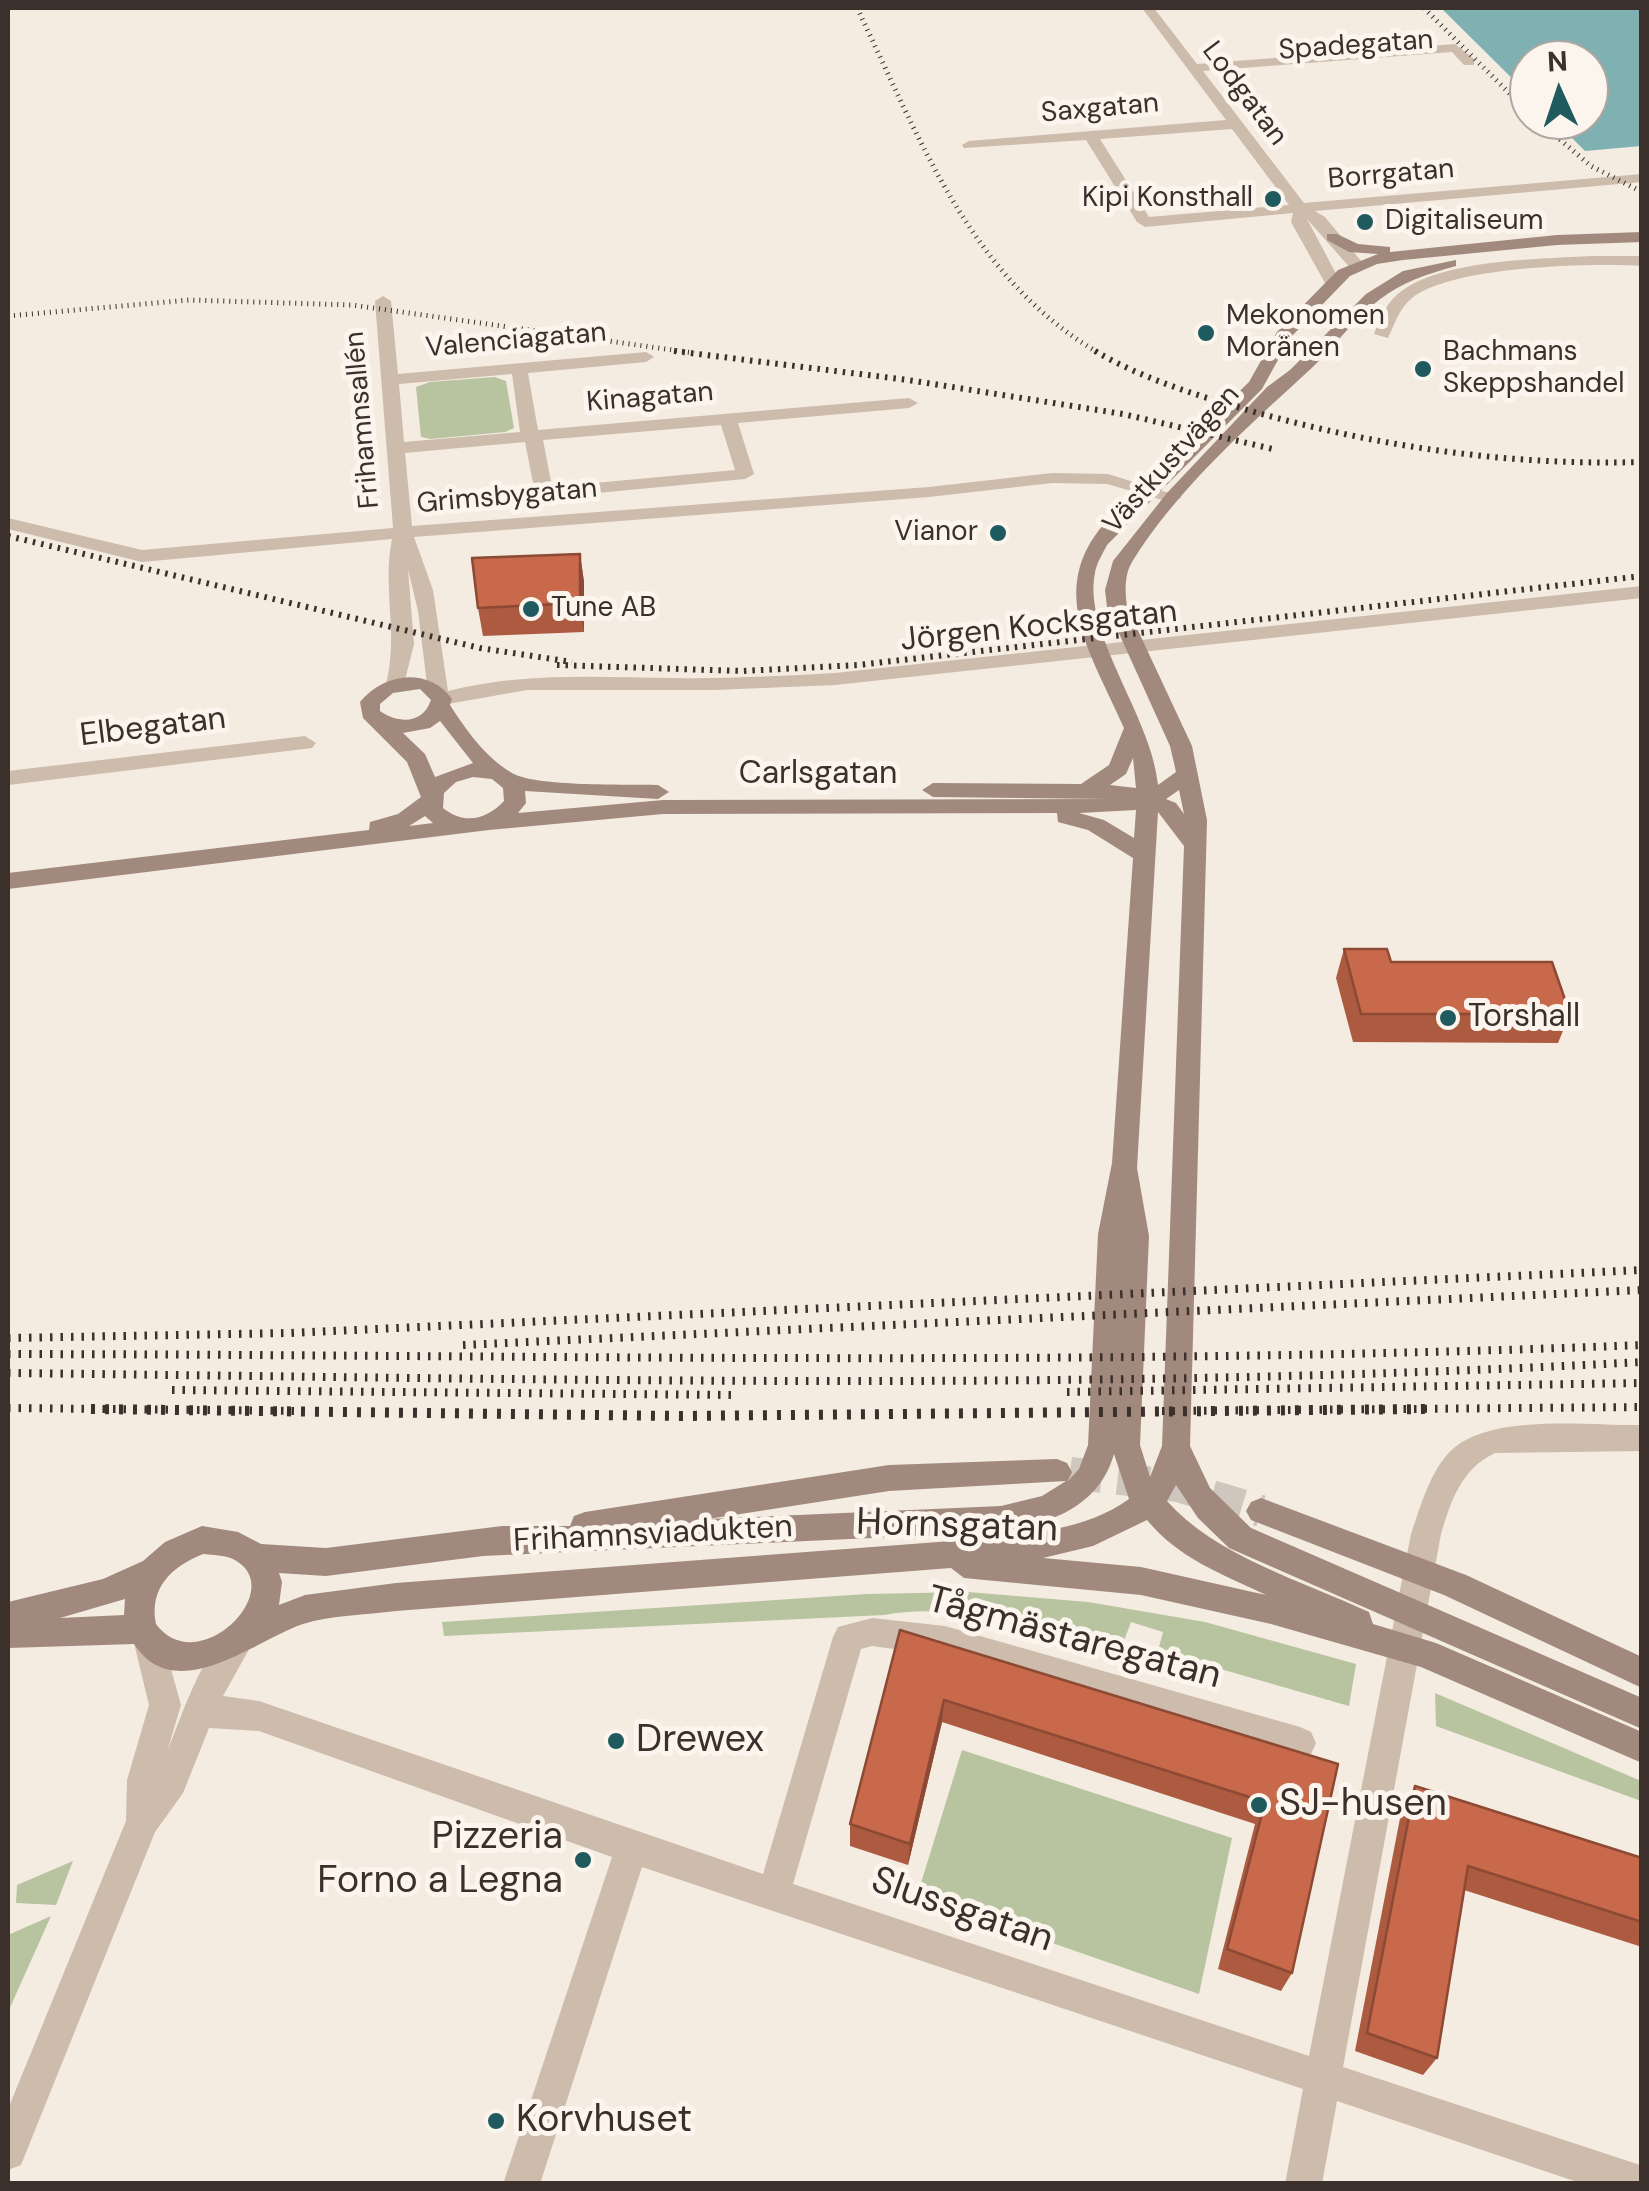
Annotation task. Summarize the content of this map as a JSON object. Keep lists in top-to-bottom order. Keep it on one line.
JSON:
{"streets":{"main road":["Frihamnsallén","Västkustvägen","Carlsgatan","Hornsgatan","Frihamnsviadukten"],"street":["Spadegatan","Lodgatan","Saxgatan","Borrgatan","Valenciagatan","Kinagatan","Grimsbygatan","Jörgen Kocksgatan","Elbegatan","Tågmästaregatan","Slussgatan"]},"crossings":[["Spadegatan","Lodgatan"],["Lodgatan","Saxgatan"],["Lodgatan","Borrgatan"],["Lodgatan","Västkustvägen"],["Saxgatan","Borrgatan"],["Valenciagatan","Frihamnsallén"],["Kinagatan","Frihamnsallén"],["Frihamnsallén","Grimsbygatan"],["Frihamnsallén","Jörgen Kocksgatan"],["Frihamnsallén","Carlsgatan"],["Västkustvägen","Grimsbygatan"],["Västkustvägen","Carlsgatan"],["Västkustvägen","Frihamnsviadukten"],["Carlsgatan","Frihamnsviadukten"],["Hornsgatan","Frihamnsviadukten"],["Tågmästaregatan","Slussgatan"]],"places":["Kipi Konsthall","Digitaliseum","Mekonomen Moränen","Bachmans Skeppshandel","Vianor","Tune AB","Torshall","Drewex","SJ-husen","Pizzeria Forno a Legna","Korvhuset"],"north":"top"}
